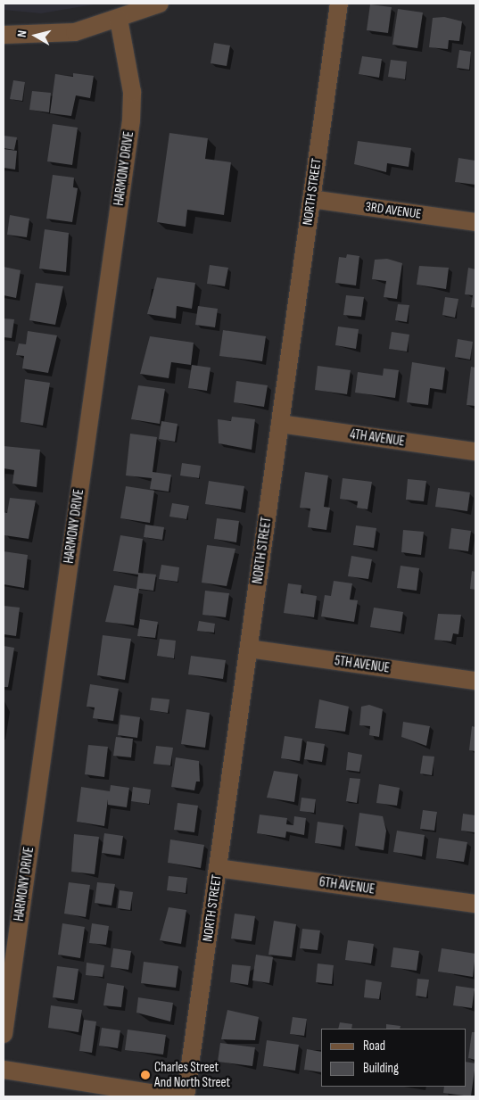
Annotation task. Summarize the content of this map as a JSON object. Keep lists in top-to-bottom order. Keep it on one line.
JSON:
{"streets":{"street":["HARMONY DRIVE","NORTH STREET","3RD AVENUE","4TH AVENUE","5TH AVENUE","6TH AVENUE"]},"crossings":[["NORTH STREET","3RD AVENUE"],["NORTH STREET","4TH AVENUE"],["NORTH STREET","5TH AVENUE"],["NORTH STREET","6TH AVENUE"]],"places":["Charles Street And North Street"],"legend":["Road","Building"],"north":"left"}
